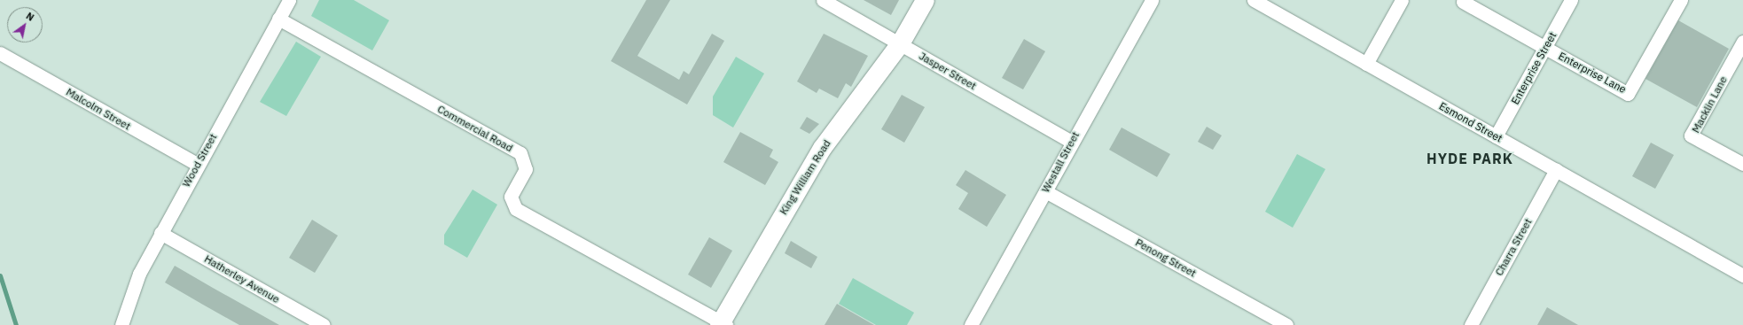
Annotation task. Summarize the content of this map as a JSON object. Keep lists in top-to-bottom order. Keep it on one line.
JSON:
{"streets":{"main road":["King William Road"],"street":["Enterprise Street","Jasper Street","Enterprise Lane","Macklin Lane","Malcolm Street","Esmond Street","Commercial Road","Wood Street","Westall Street","Charra Street","Penong Street","Hatherley Avenue"]},"crossings":[["Enterprise Street","Enterprise Lane"],["Enterprise Street","Esmond Street"],["Jasper Street","Westall Street"],["Jasper Street","King William Road"],["Malcolm Street","Wood Street"],["Esmond Street","Charra Street"],["Commercial Road","Wood Street"],["Commercial Road","King William Road"],["Wood Street","Hatherley Avenue"],["Westall Street","Penong Street"]],"districts":["HYDE PARK"],"north":"top right"}
